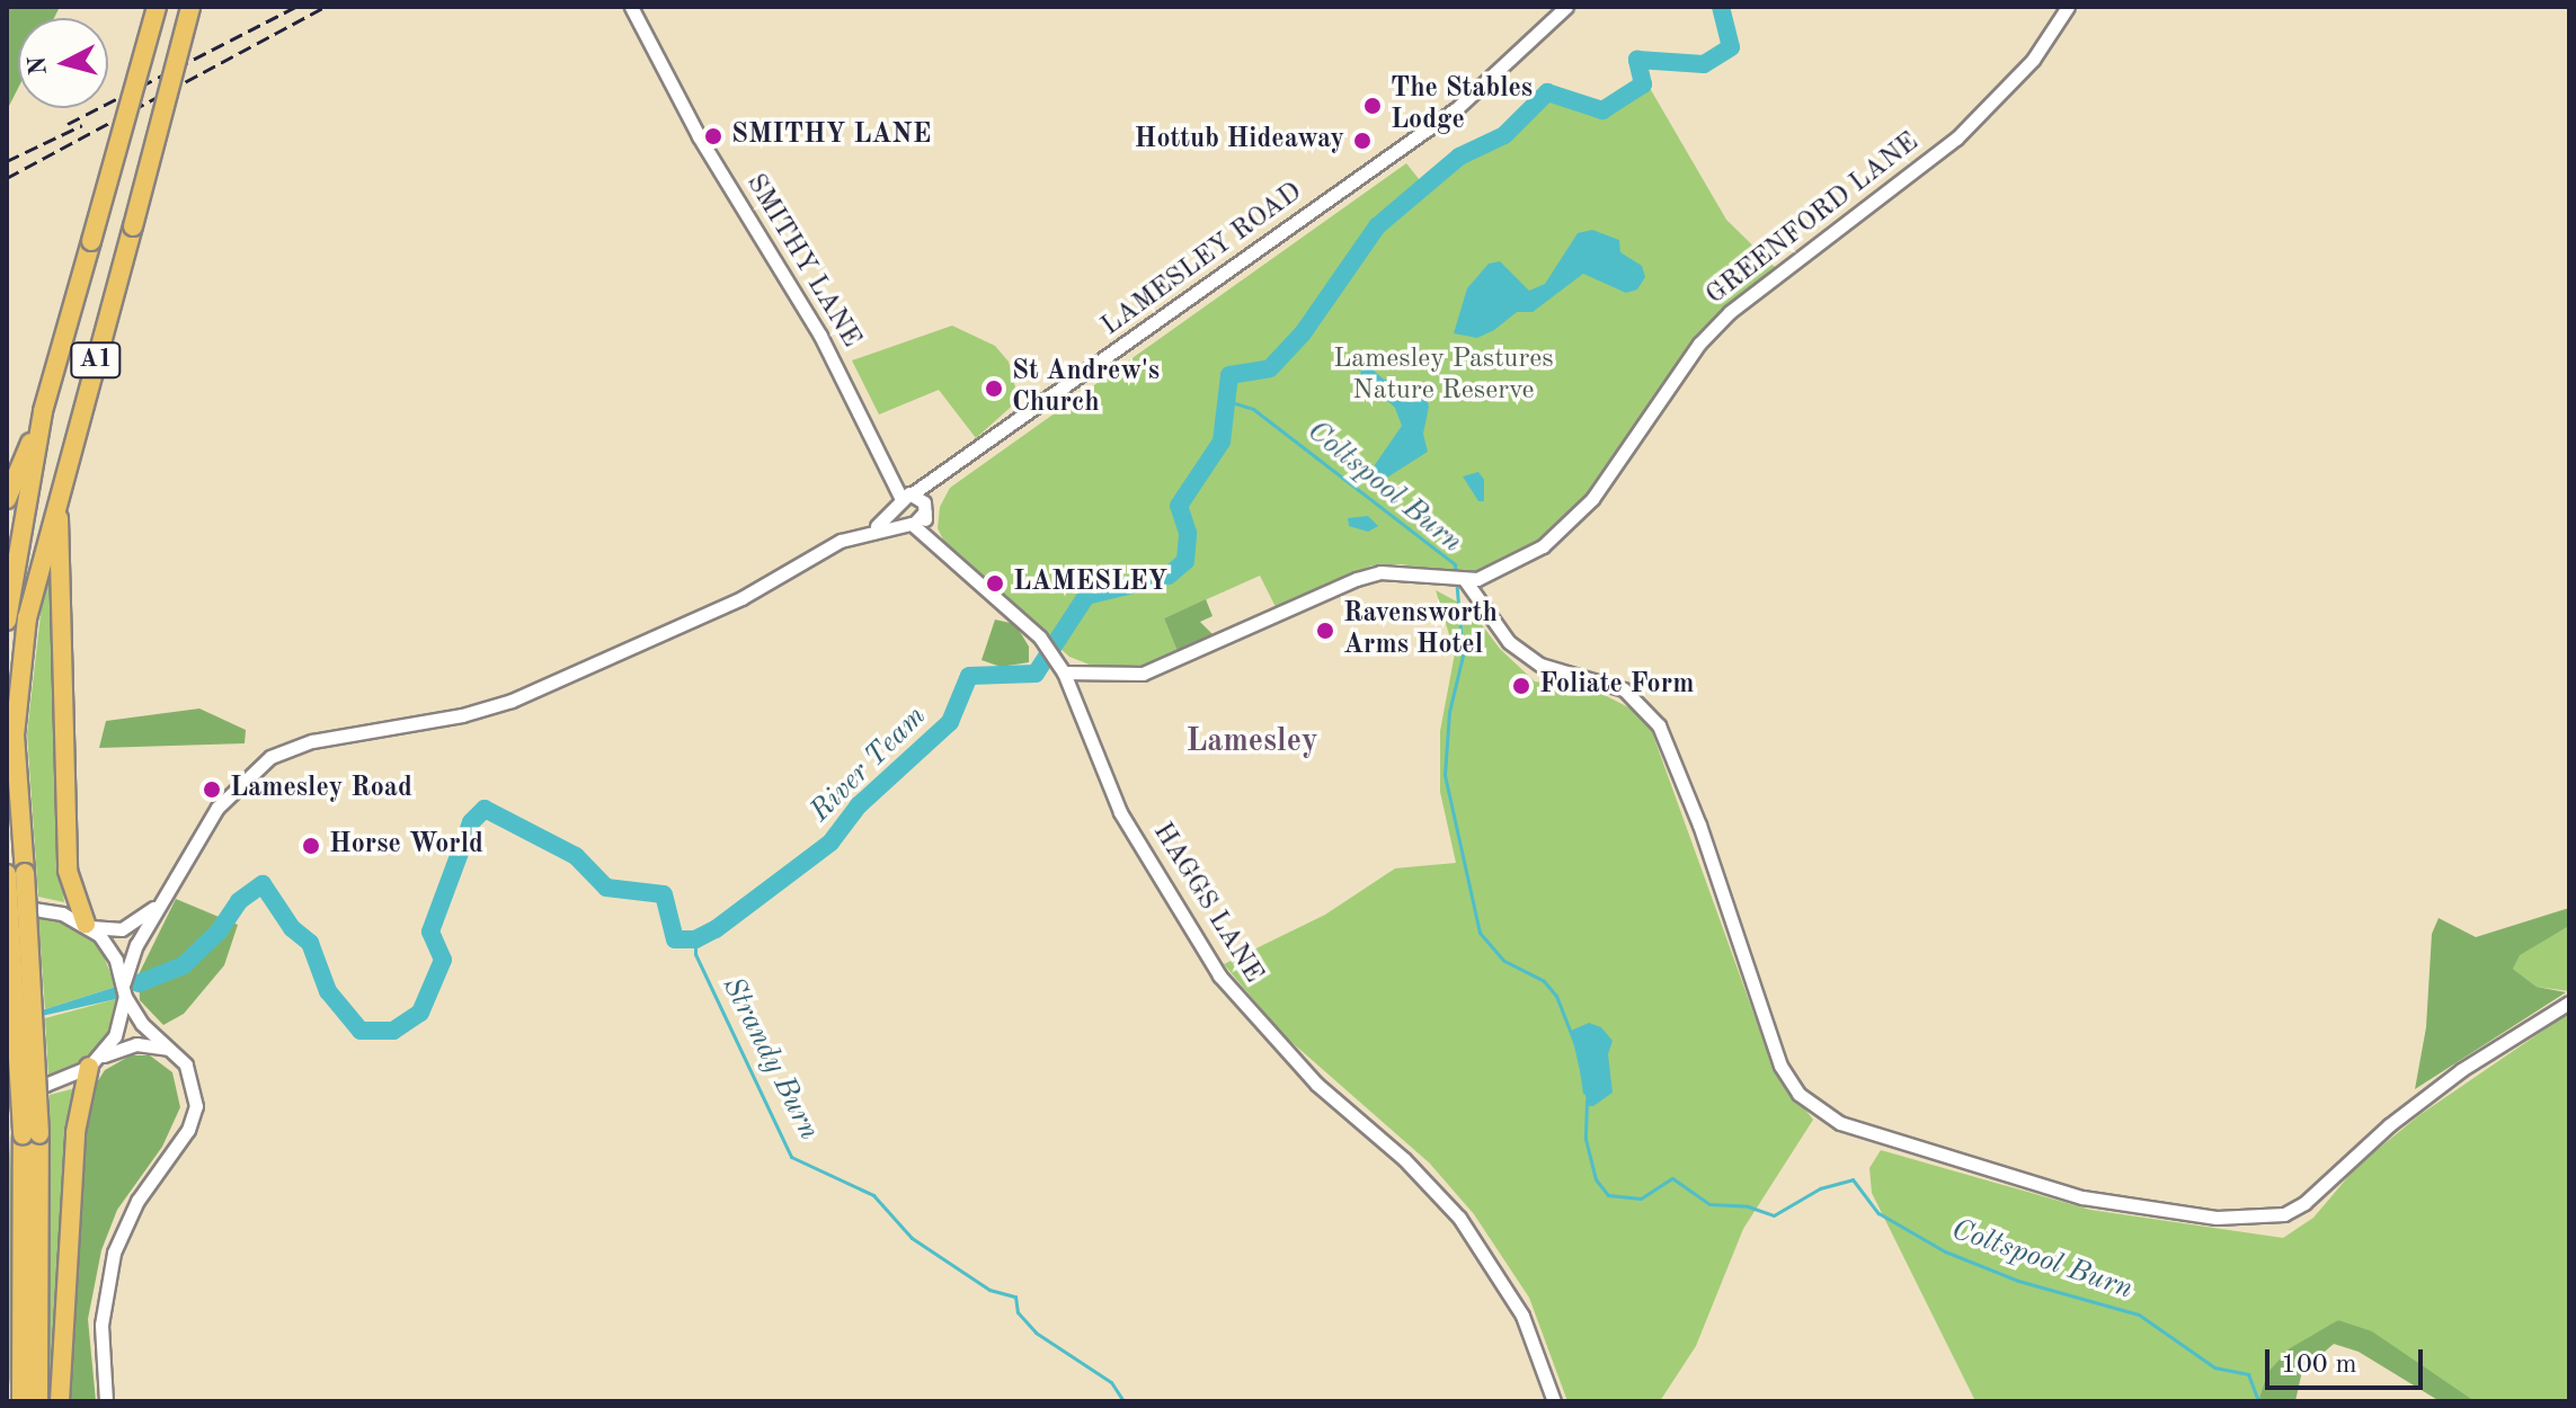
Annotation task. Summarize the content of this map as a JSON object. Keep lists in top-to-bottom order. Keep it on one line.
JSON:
{"streets":{"highway":["A1"],"street":["GREENFORD LANE","LAMESLEY ROAD","SMITHY LANE","HAGGS LANE"]},"crossings":[["GREENFORD LANE","HAGGS LANE"],["LAMESLEY ROAD","SMITHY LANE"],["LAMESLEY ROAD","HAGGS LANE"],["SMITHY LANE","HAGGS LANE"]],"districts":["Lamesley"],"water":["Coltspool Burn","River Team","Strandy Burn"],"parks":["Lamesley Pastures Nature Reserve"],"places":["The Stables Lodge","SMITHY LANE","Hottub Hideaway","St Andrew's Church","LAMESLEY","Ravensworth Arms Hotel","Foliate Form","Lamesley Road","Horse World"],"scale_bar":"100 m","north":"left"}
